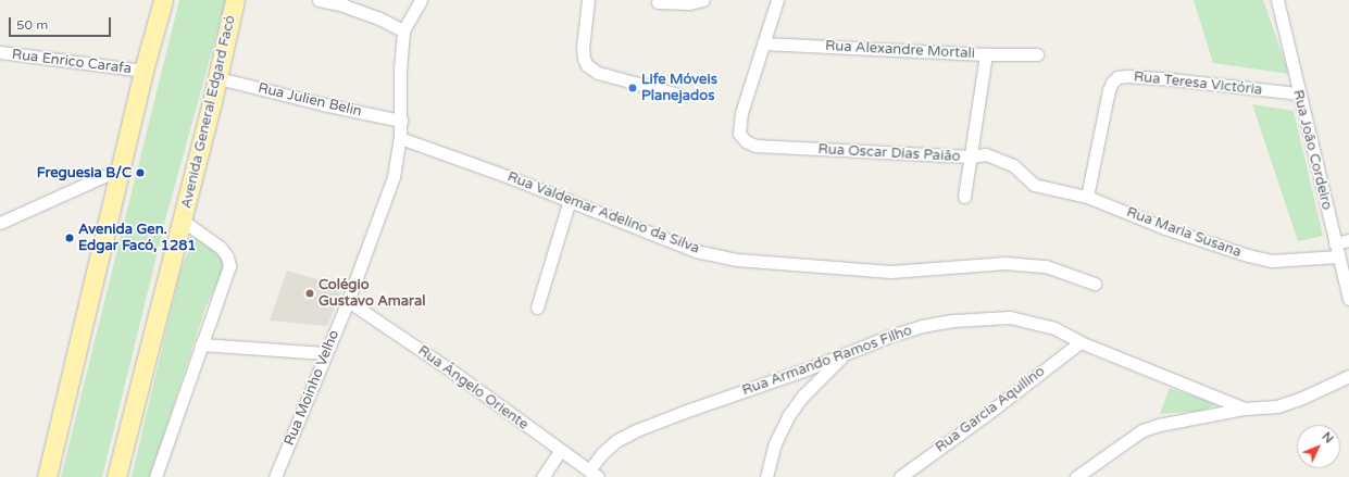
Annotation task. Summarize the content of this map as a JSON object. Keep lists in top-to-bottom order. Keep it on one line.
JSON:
{"streets":{"main road":["Avenida General Edgard Facó"],"street":["Rua Alexandre Mortali","Rua Enrico Carafa","Rua Teresa Victória","Rua Julien Belin","Rua João Cordeiro","Rua Oscar Dias Paião","Rua Valdemar Adelino da Silva","Rua Maria Susana","Rua Armando Ramos Filho","Rua Moinho Velho","Rua Ângelo Oriente","Rua Garcia Aquilino"]},"crossings":[["Rua Alexandre Mortali","Rua Oscar Dias Paião"],["Rua Teresa Victória","Rua João Cordeiro"],["Rua Teresa Victória","Rua Maria Susana"],["Rua Julien Belin","Avenida General Edgard Facó"],["Rua Julien Belin","Rua Moinho Velho"],["Rua João Cordeiro","Rua Maria Susana"],["Rua Oscar Dias Paião","Rua Maria Susana"],["Rua Valdemar Adelino da Silva","Rua Moinho Velho"],["Rua Armando Ramos Filho","Rua Ângelo Oriente"],["Rua Armando Ramos Filho","Rua Garcia Aquilino"],["Rua Moinho Velho","Rua Ângelo Oriente"]],"places":["Life Móveis Planejados","Freguesia B/C","Avenida Gen. Edgar Facó, 1281","Colégio Gustavo Amaral"],"scale_bar":"50 m","north":"top right"}
